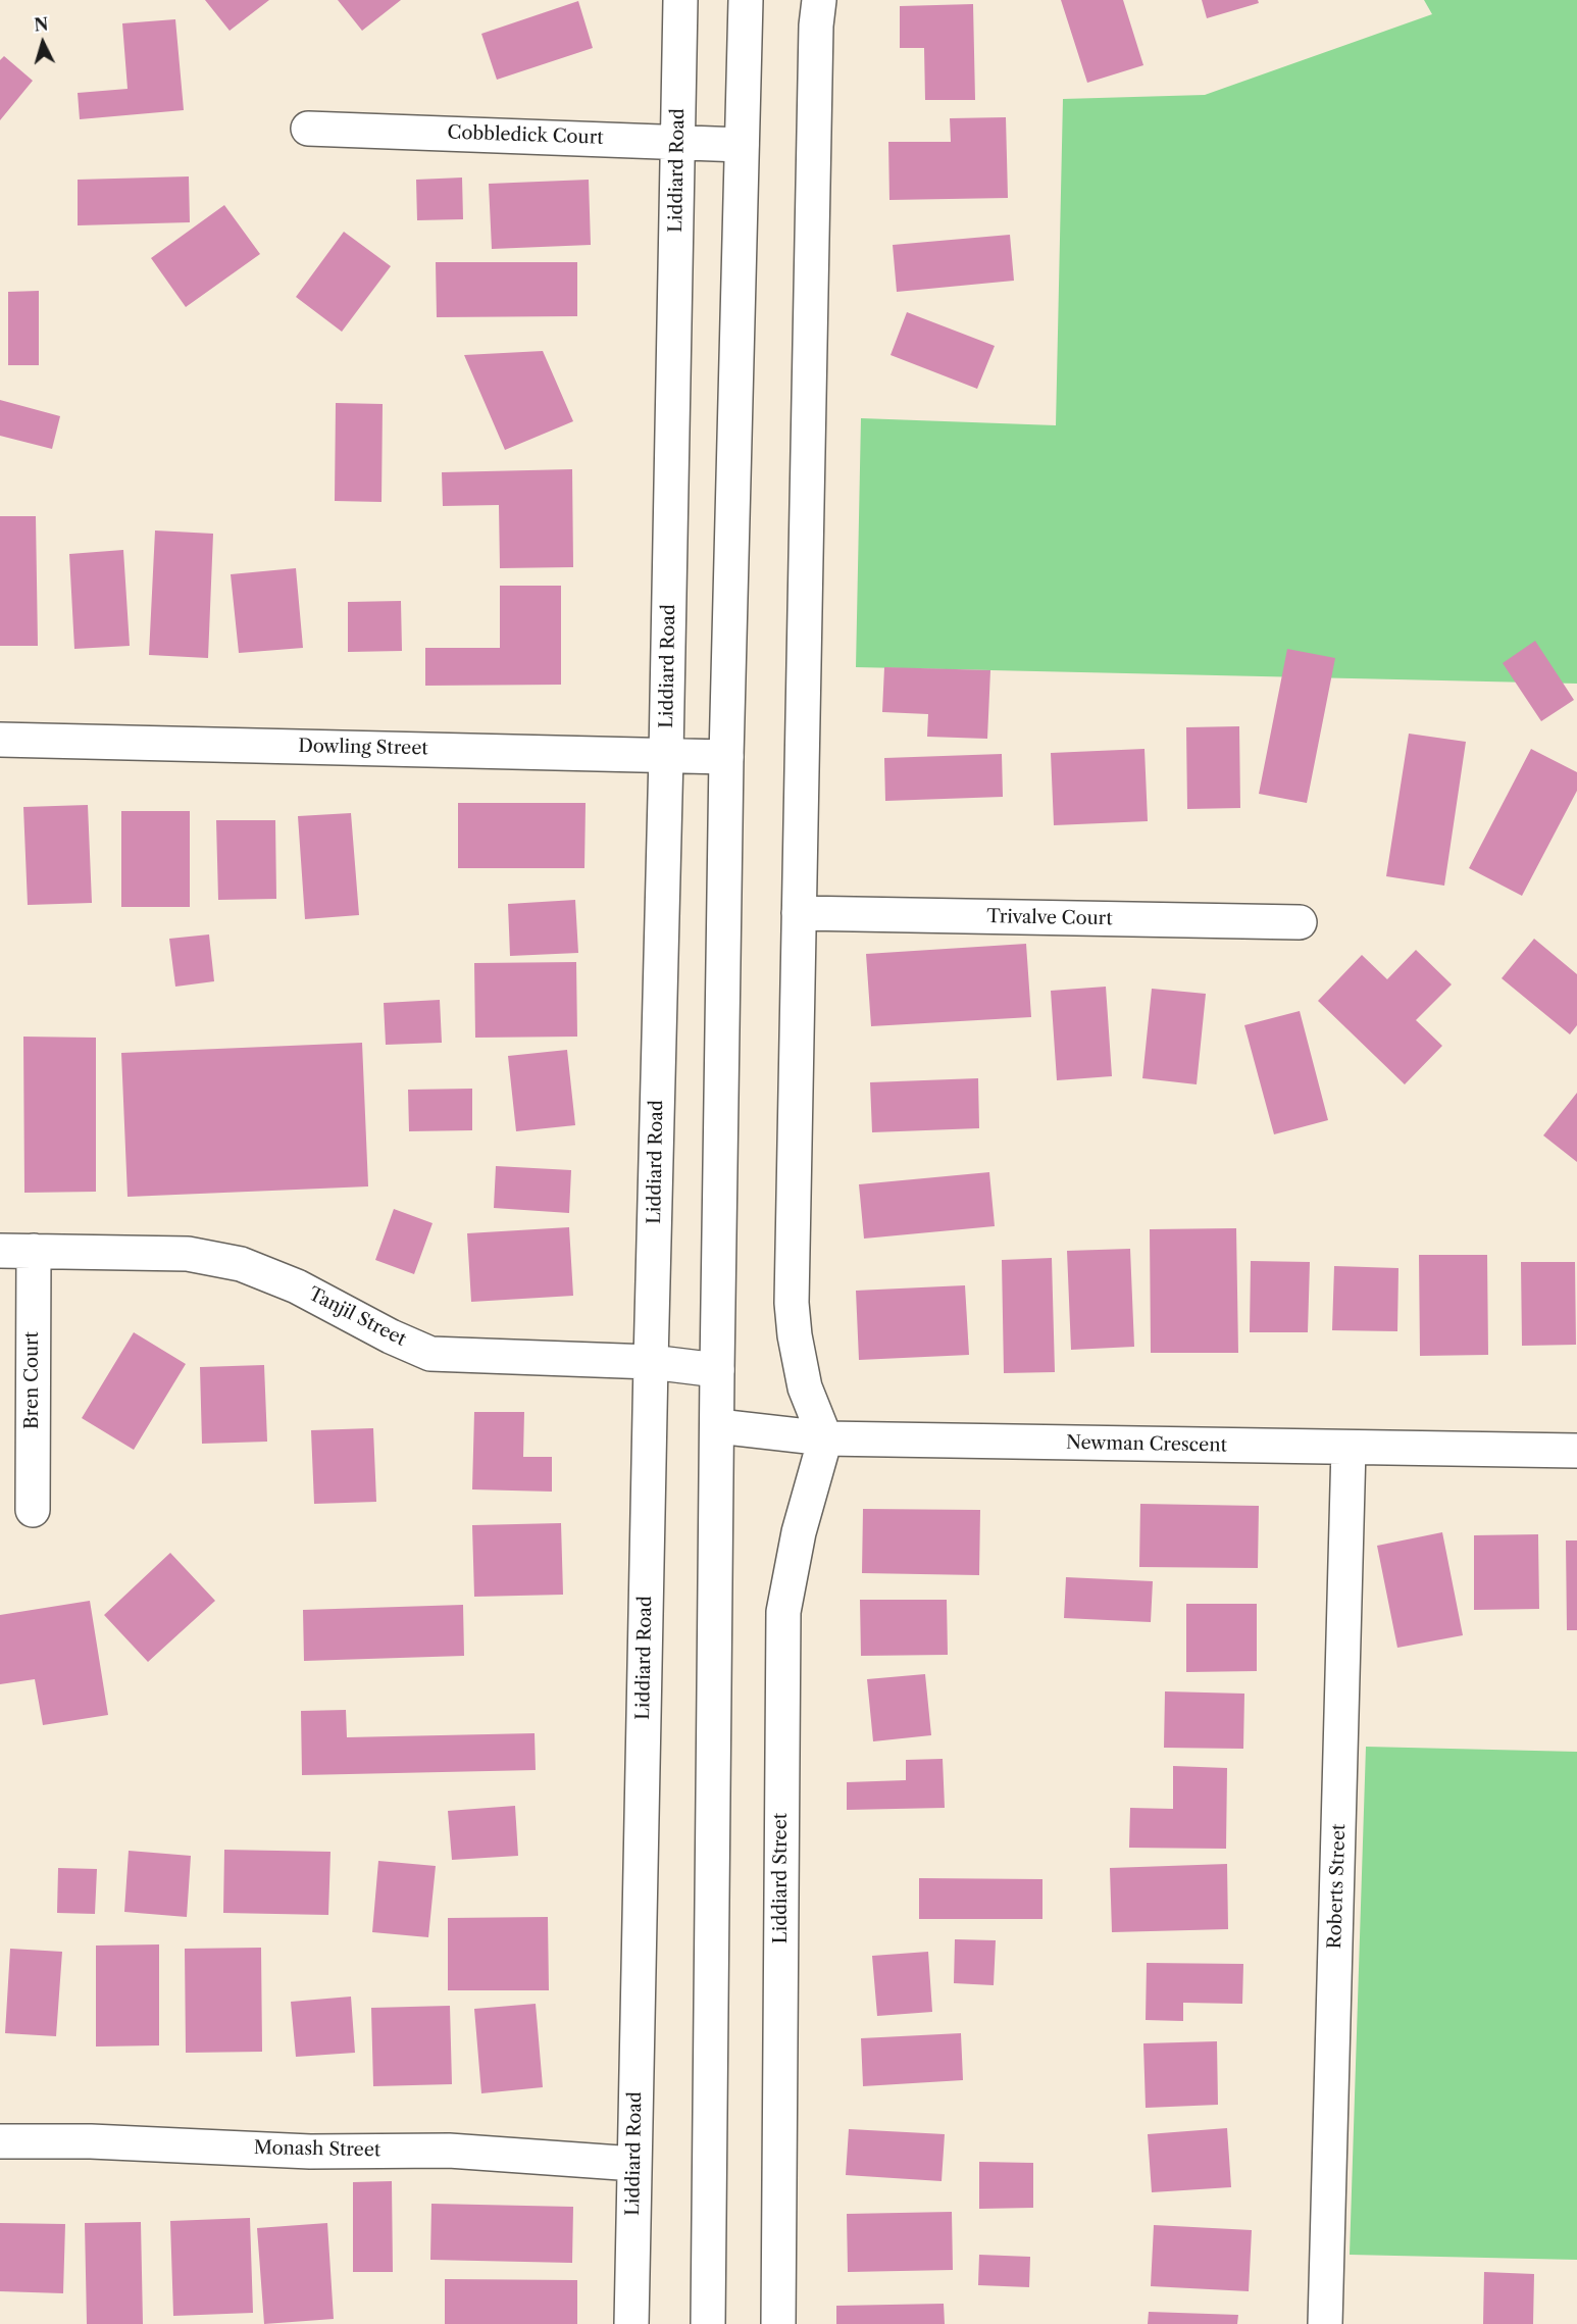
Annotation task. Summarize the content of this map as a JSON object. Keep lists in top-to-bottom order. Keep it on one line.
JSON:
{"streets":{"street":["Cobbledick Court","Liddiard Road","Dowling Street","Trivalve Court","Tanjil Street","Bren Court","Newman Crescent","Liddiard Street","Roberts Street","Monash Street"]},"crossings":[["Cobbledick Court","Liddiard Road"],["Liddiard Road","Dowling Street"],["Liddiard Road","Tanjil Street"],["Liddiard Road","Monash Street"],["Tanjil Street","Bren Court"],["Newman Crescent","Liddiard Street"],["Newman Crescent","Roberts Street"]],"north":"top"}
